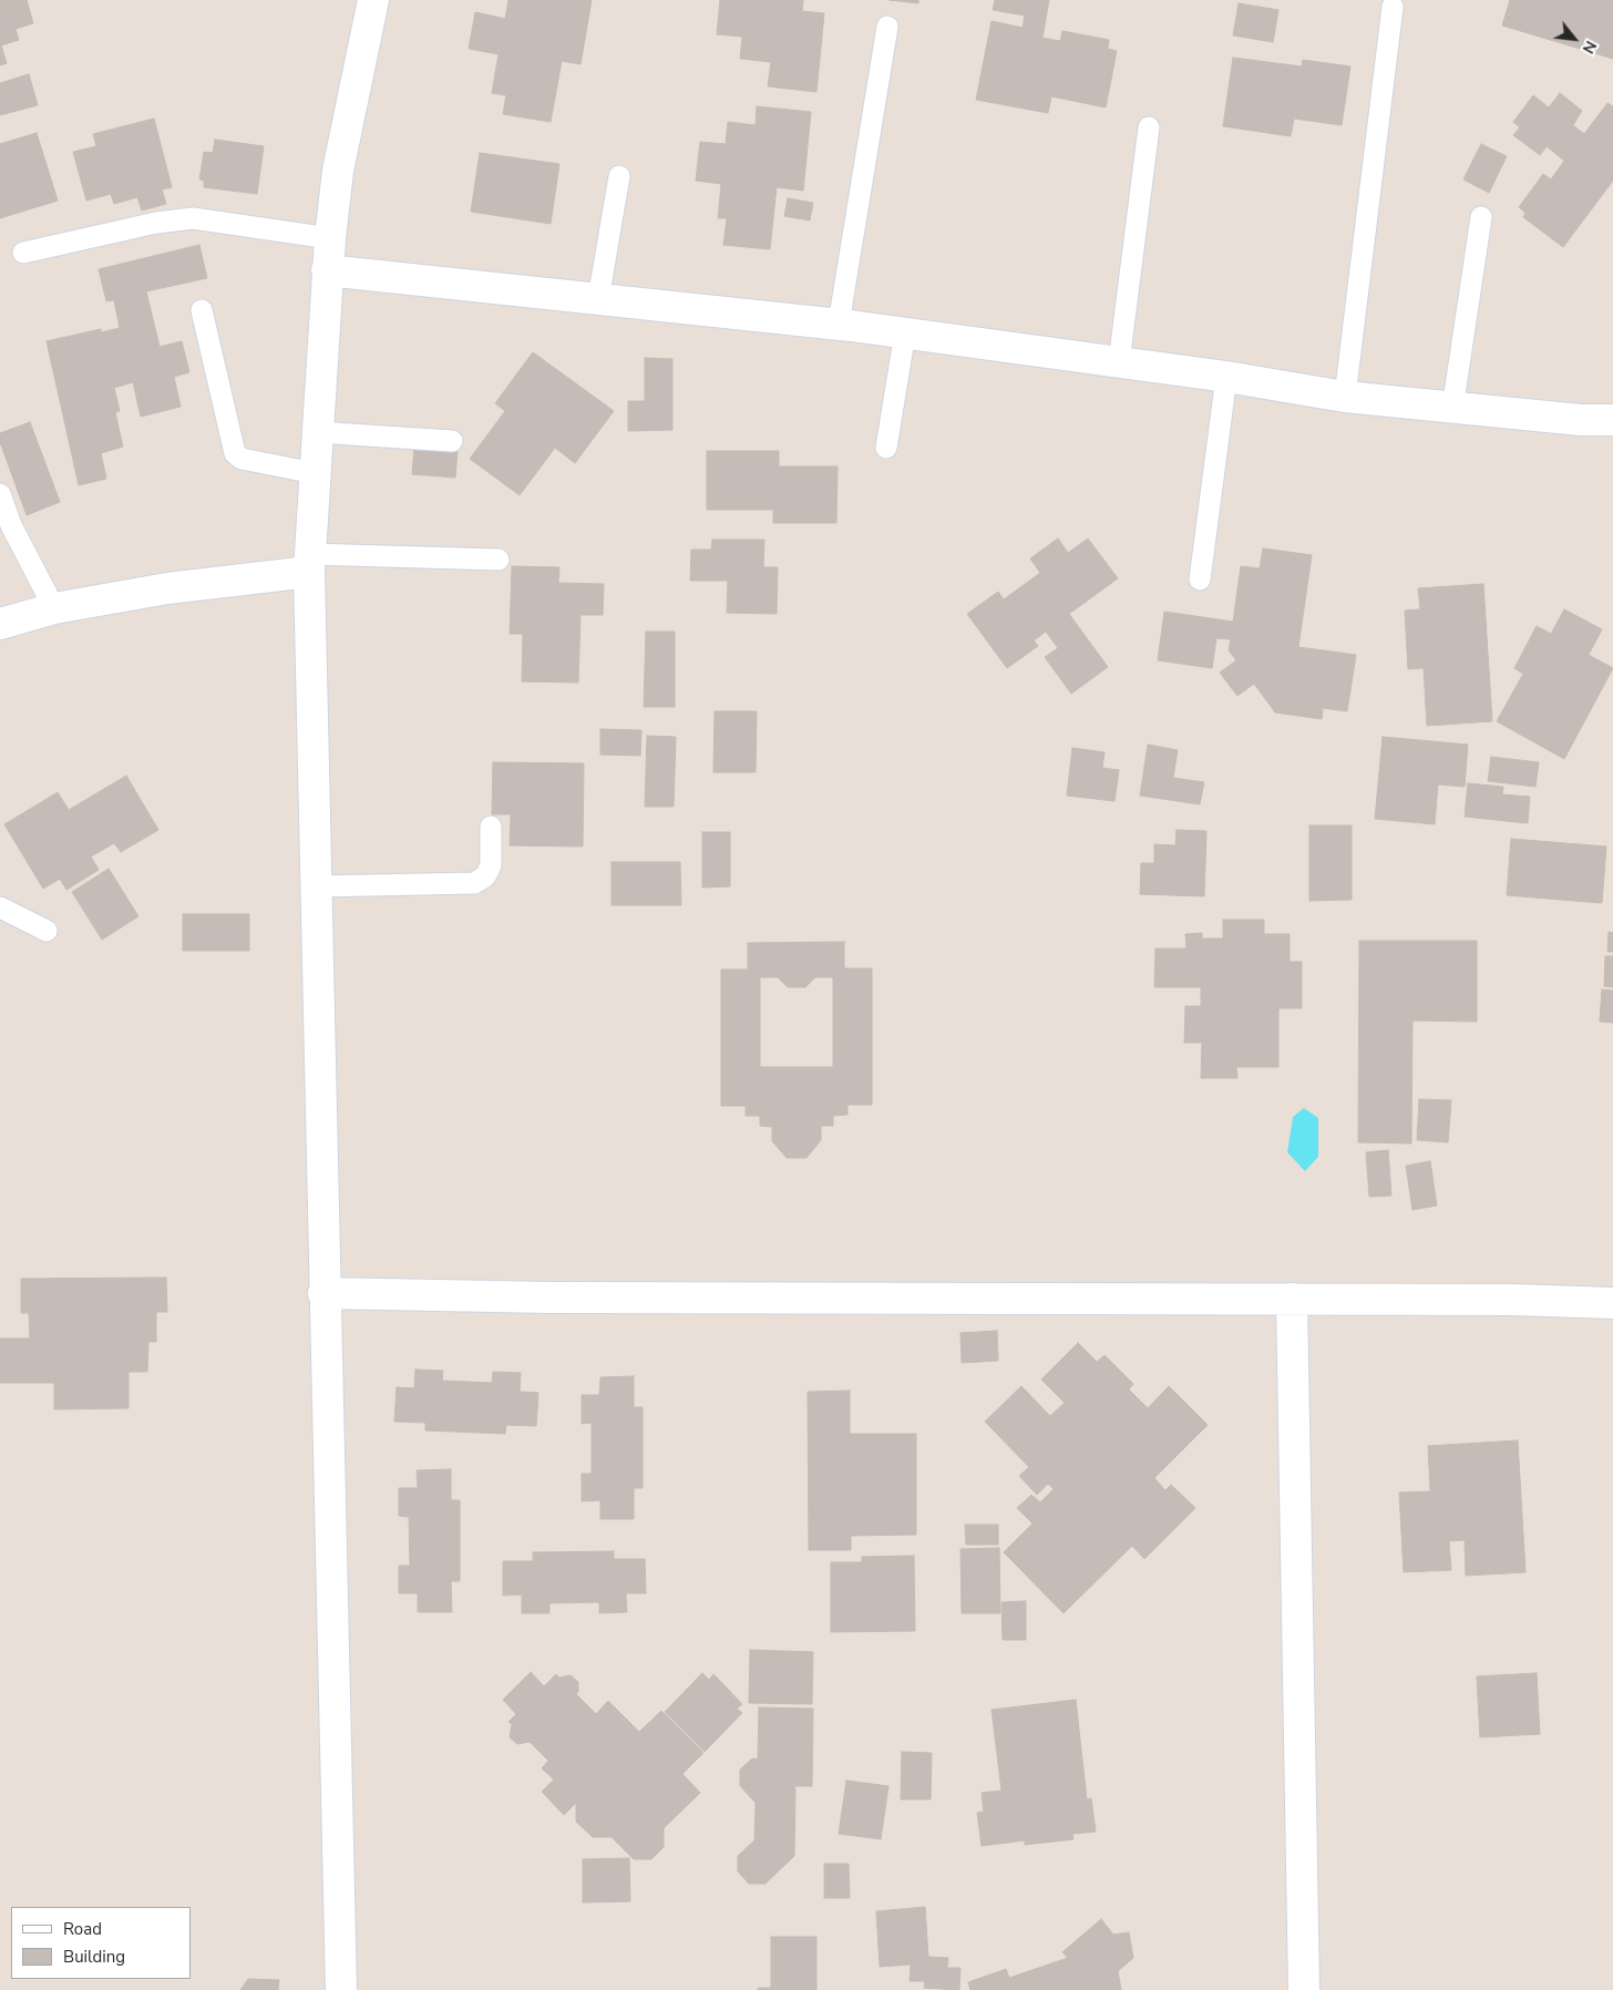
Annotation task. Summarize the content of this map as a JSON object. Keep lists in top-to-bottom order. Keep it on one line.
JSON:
{"legend":["Road","Building"],"north":"bottom right"}
